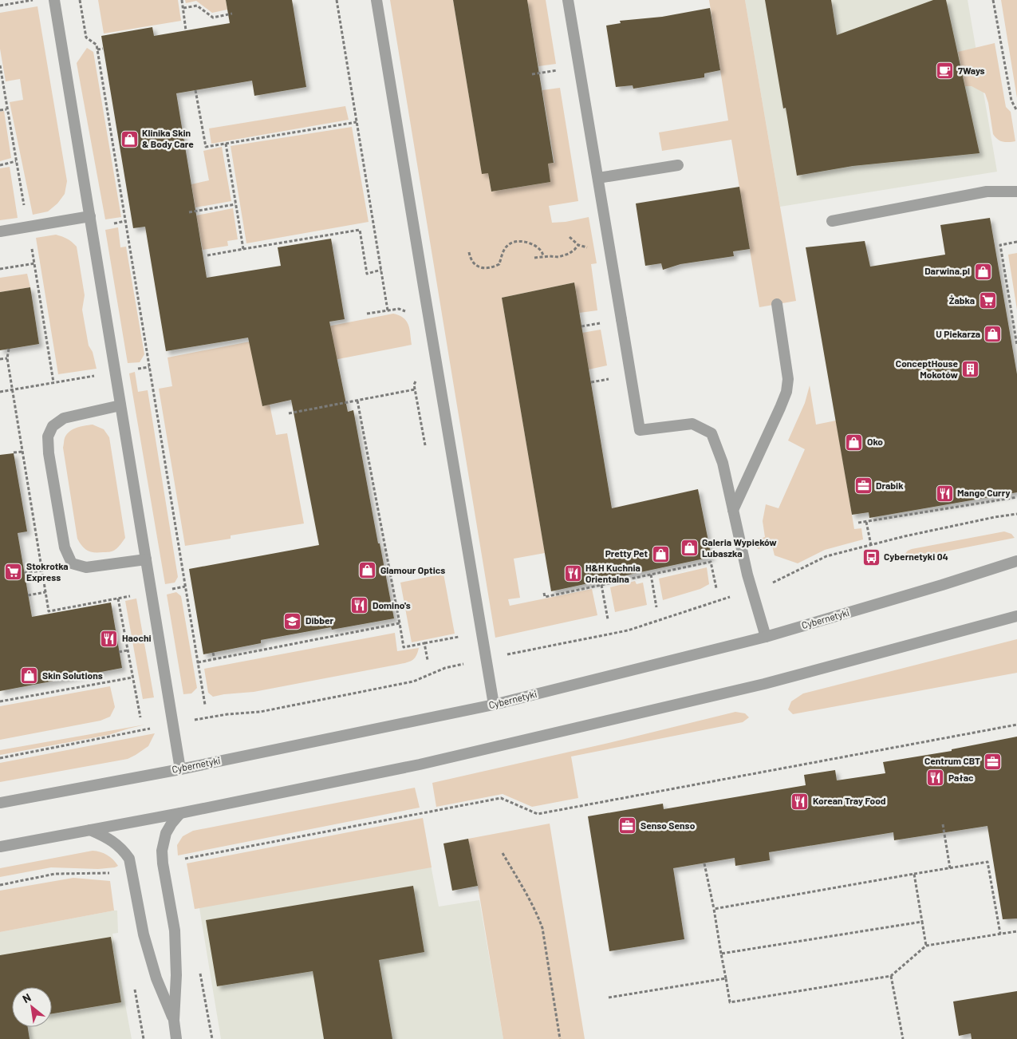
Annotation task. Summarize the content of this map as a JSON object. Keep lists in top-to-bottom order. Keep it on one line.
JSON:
{"streets":{"street":["Cybernetyki"]},"places":{"cafe":["7Ways"],"shop":["Klinika Skin & Body Care","Darwina.pl","U Piekarza","Oko","Galeria Wypieków Lubaszka","Pretty Pet","Glamour Optics","Skin Solutions"],"supermarket":["Żabka","Stokrotka Express"],"building":["ConceptHouse Mokotów"],"office":["Drabik","Centrum CBT","Senso Senso"],"restaurant":["Mango Curry","H&H Kuchnia Orientalna","Domino's","Haochi","Pałac","Korean Tray Food"],"bus stop":["Cybernetyki 04"],"school or university":["Dibber"]},"north":"top left"}
